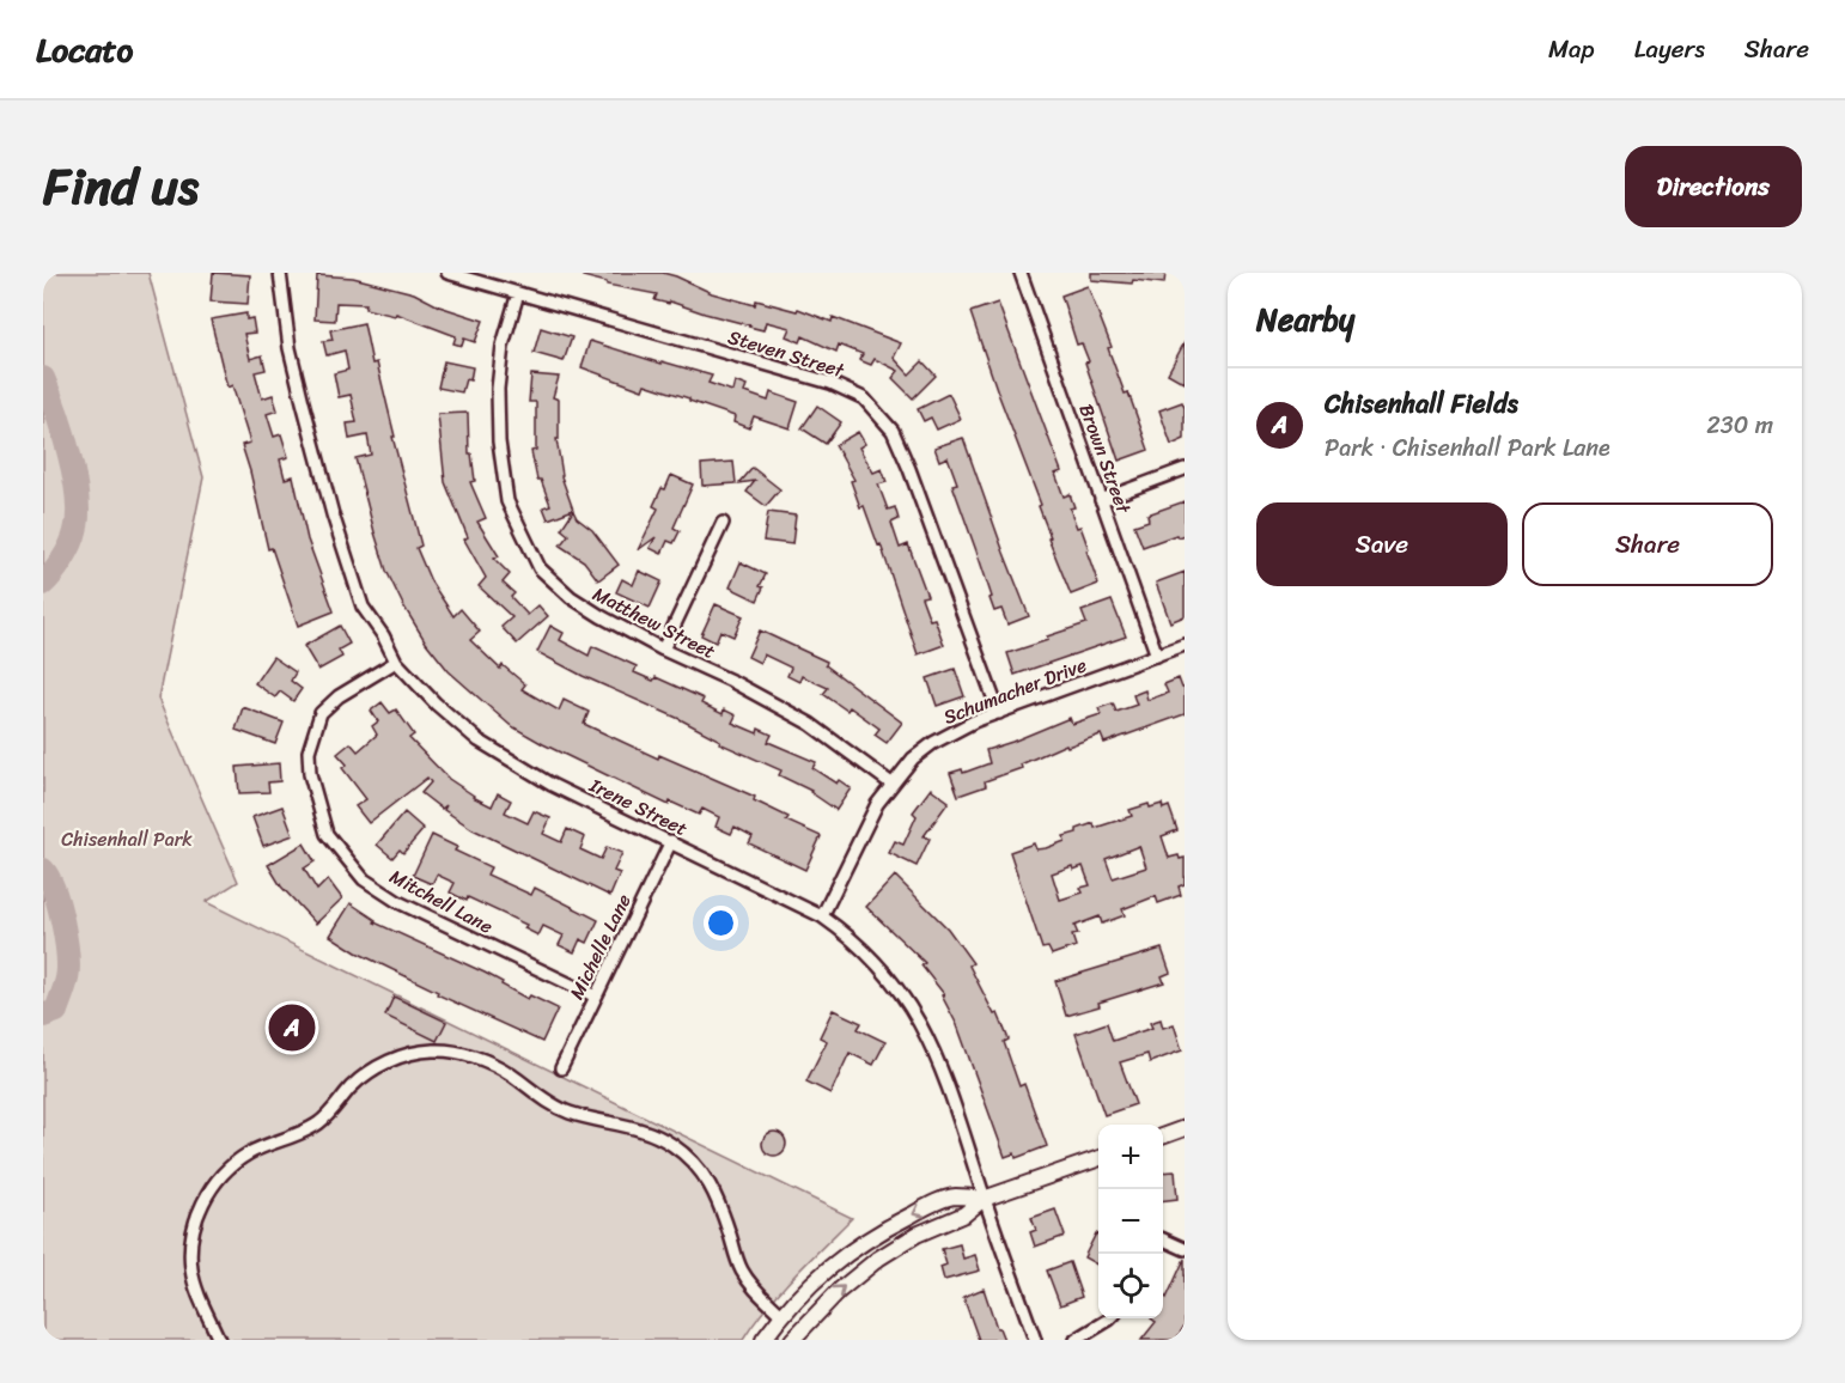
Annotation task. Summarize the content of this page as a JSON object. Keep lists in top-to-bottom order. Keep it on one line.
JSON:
{"streets":{"street":["Steven Street","Brown Street","Matthew Street","Schumacher Drive","Irene Street","Mitchell Lane","Michelle Lane"]},"crossings":[["Steven Street","Matthew Street"],["Steven Street","Schumacher Drive"],["Brown Street","Schumacher Drive"],["Matthew Street","Schumacher Drive"],["Schumacher Drive","Irene Street"],["Irene Street","Mitchell Lane"],["Irene Street","Michelle Lane"],["Mitchell Lane","Michelle Lane"]],"parks":["Chisenhall Park"],"page":{"header":"Locato","nav":["Map","Layers","Share"],"title":"Find us","buttons":["Directions",["Save","Share"]],"heading":"Nearby","list":[{"mark":"A","name":"Chisenhall Fields","note":"Park · Chisenhall Park Lane","value":"230 m"}],"pins":"A","map_buttons":["+","−"]}}
